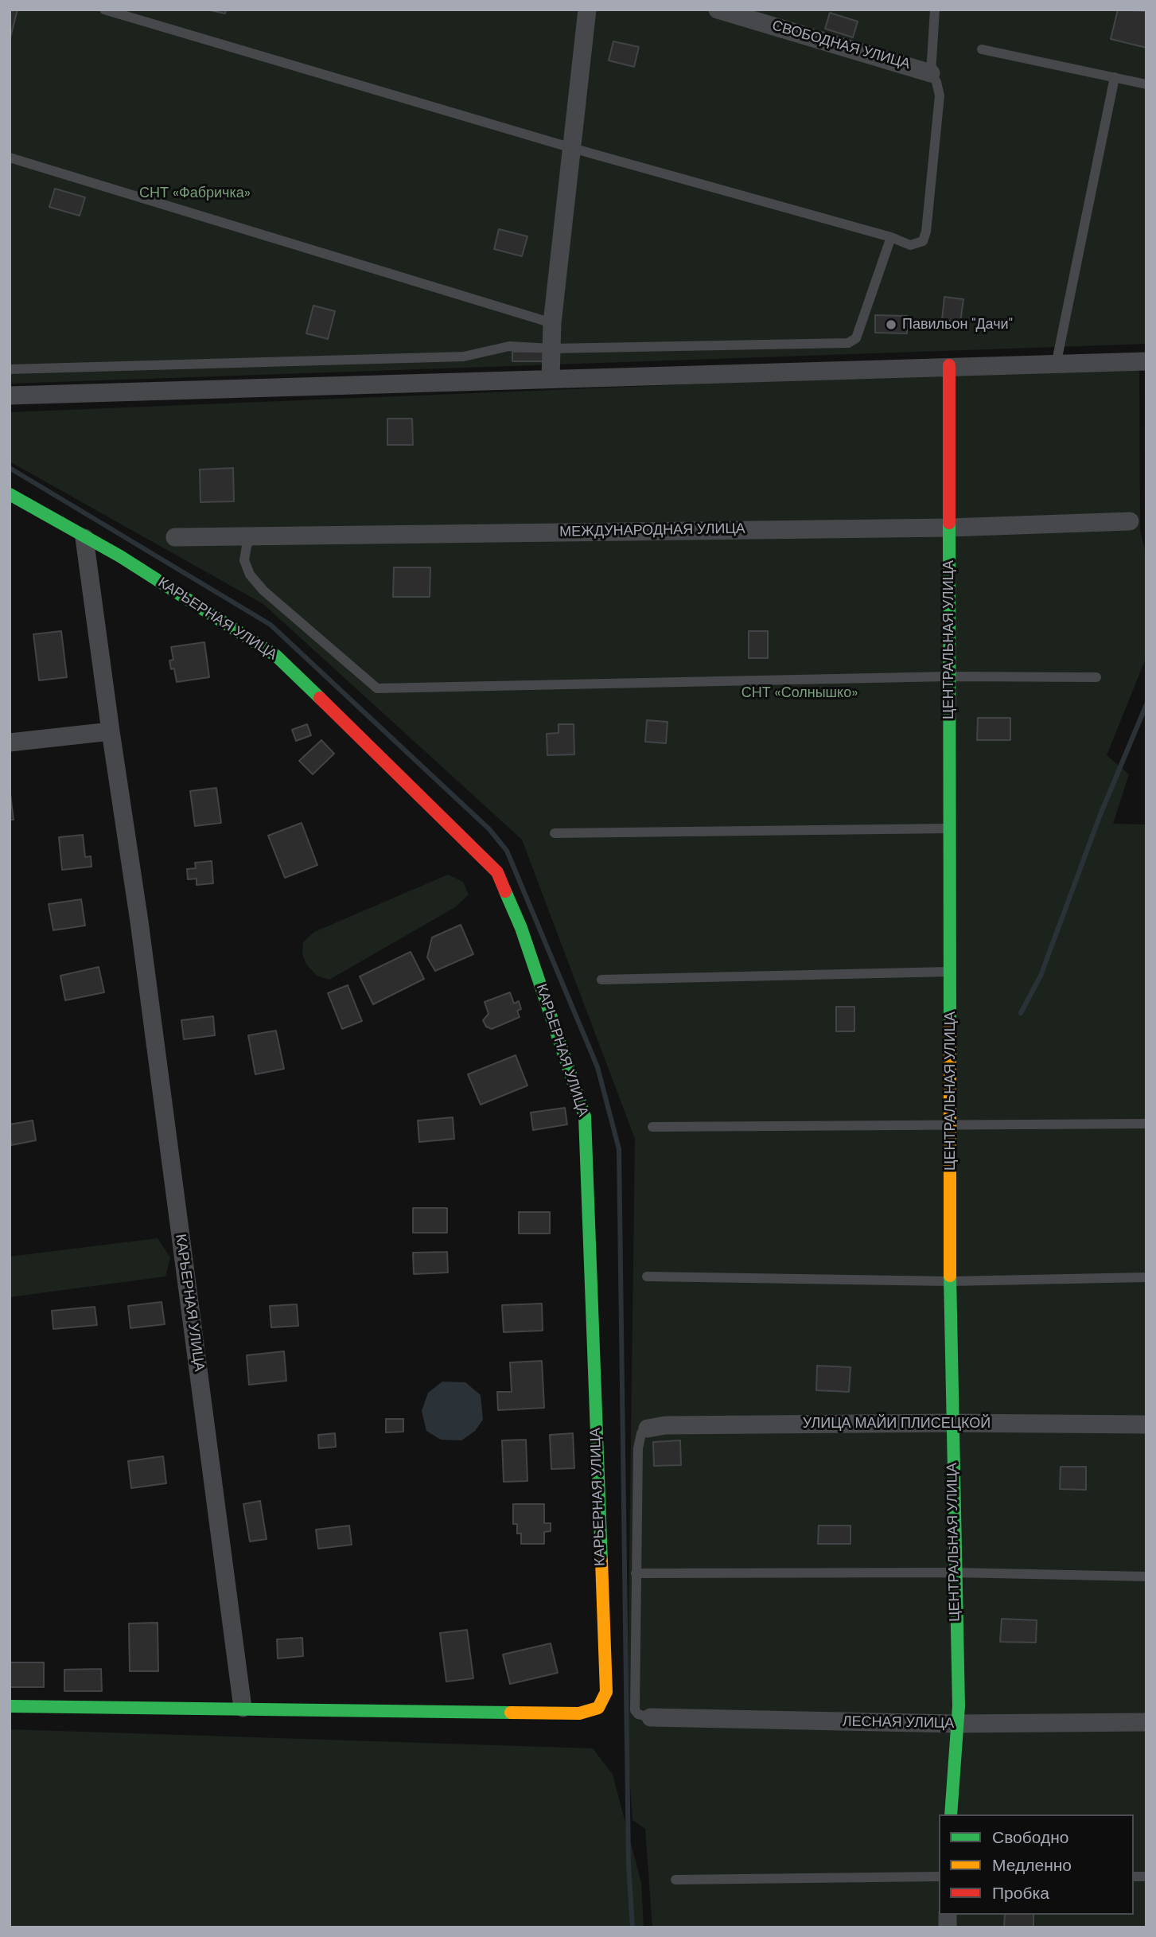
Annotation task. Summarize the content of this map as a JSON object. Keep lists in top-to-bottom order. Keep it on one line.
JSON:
{"streets":{"street":["СВОБОДНАЯ УЛИЦА","МЕЖДУНАРОДНАЯ УЛИЦА","КАРЬЕРНАЯ УЛИЦА","ЦЕНТРАЛЬНАЯ УЛИЦА","УЛИЦА МАЙИ ПЛИСЕЦКОЙ","ЛЕСНАЯ УЛИЦА"]},"crossings":[["МЕЖДУНАРОДНАЯ УЛИЦА","ЦЕНТРАЛЬНАЯ УЛИЦА"],["ЦЕНТРАЛЬНАЯ УЛИЦА","УЛИЦА МАЙИ ПЛИСЕЦКОЙ"],["ЦЕНТРАЛЬНАЯ УЛИЦА","ЛЕСНАЯ УЛИЦА"]],"parks":["СНТ «Фабричка»","СНТ «Солнышко»"],"places":["Павильон \"Дачи\""],"legend":["Свободно","Медленно","Пробка"]}
